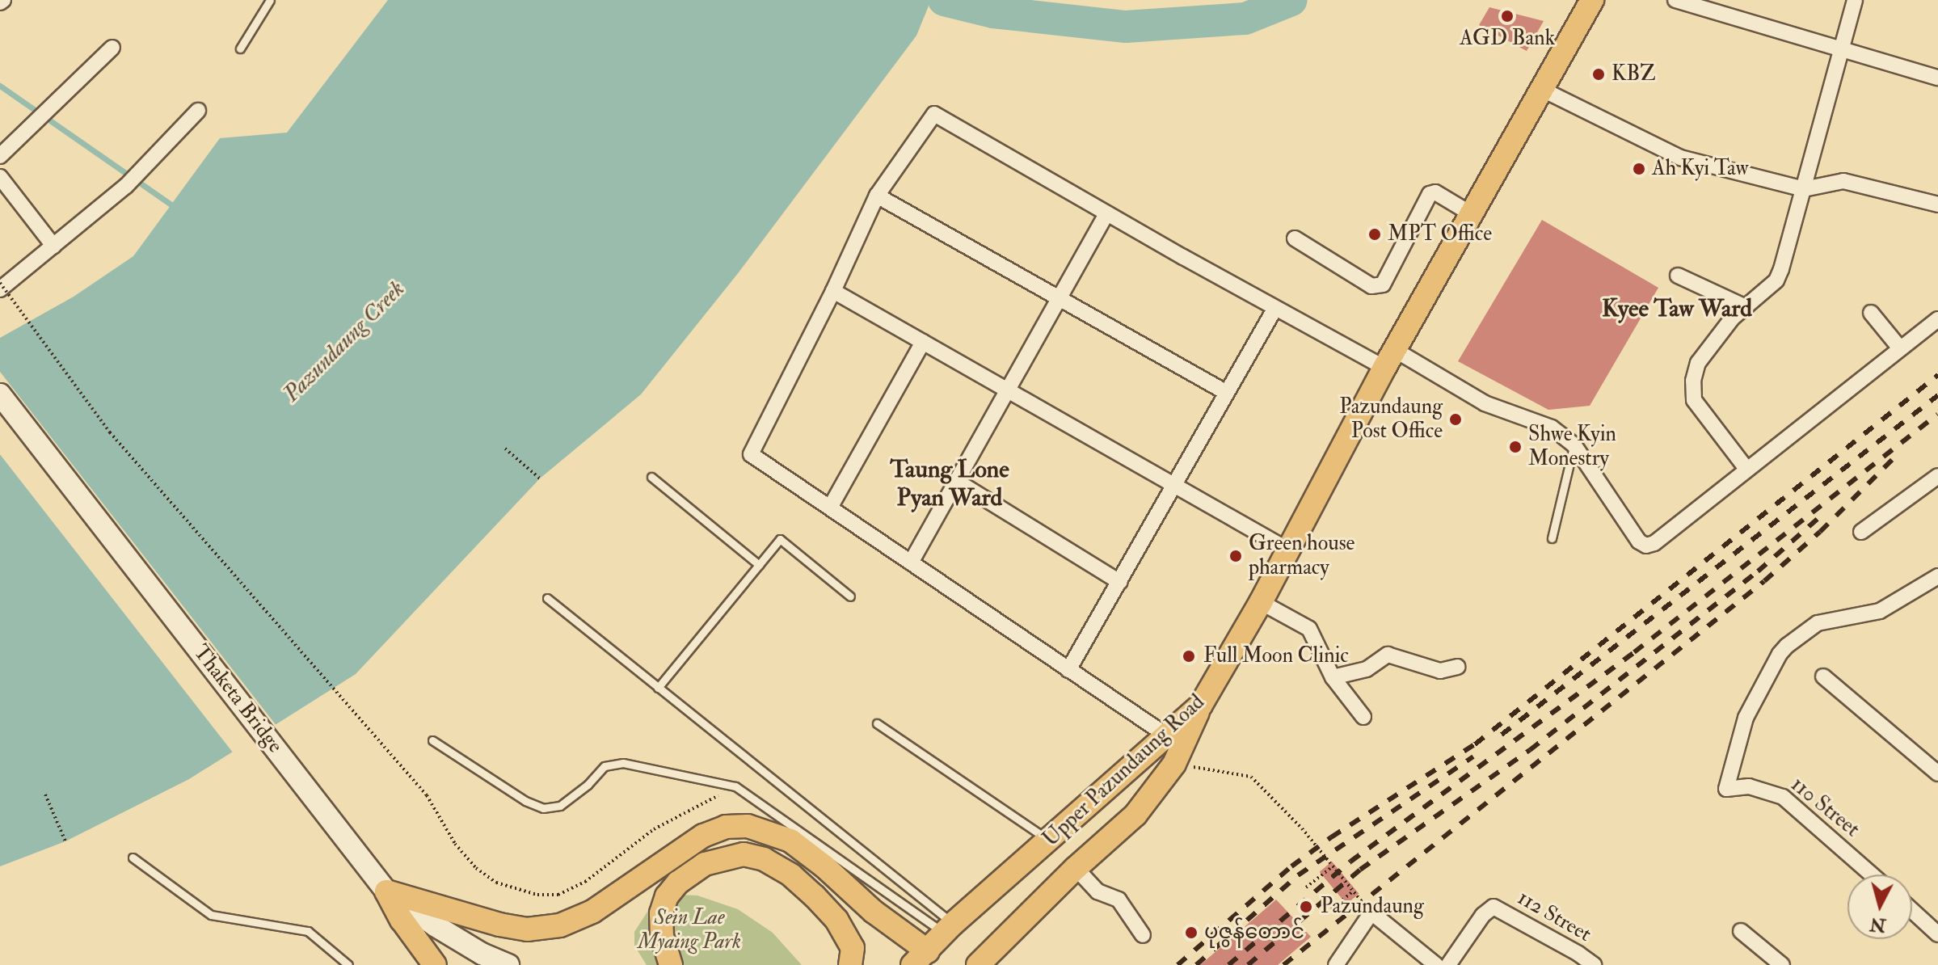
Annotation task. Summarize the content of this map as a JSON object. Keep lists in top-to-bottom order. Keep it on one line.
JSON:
{"streets":{"main road":["Thaketa Bridge","Upper Pazundaung Road"],"street":["110 Street","112 Street"]},"districts":["Kyee Taw Ward","Taung Lone Pyan Ward"],"water":["Pazundaung Creek"],"parks":["Sein Lae Myaing Park"],"places":["AGD Bank","KBZ","Ah Kyi Taw","MPT Office","Pazundaung Post Office","Shwe Kyin Monestry","Green house pharmacy","Full Moon Clinic","Pazundaung","ပုဇွန်တောင်"],"north":"bottom"}
